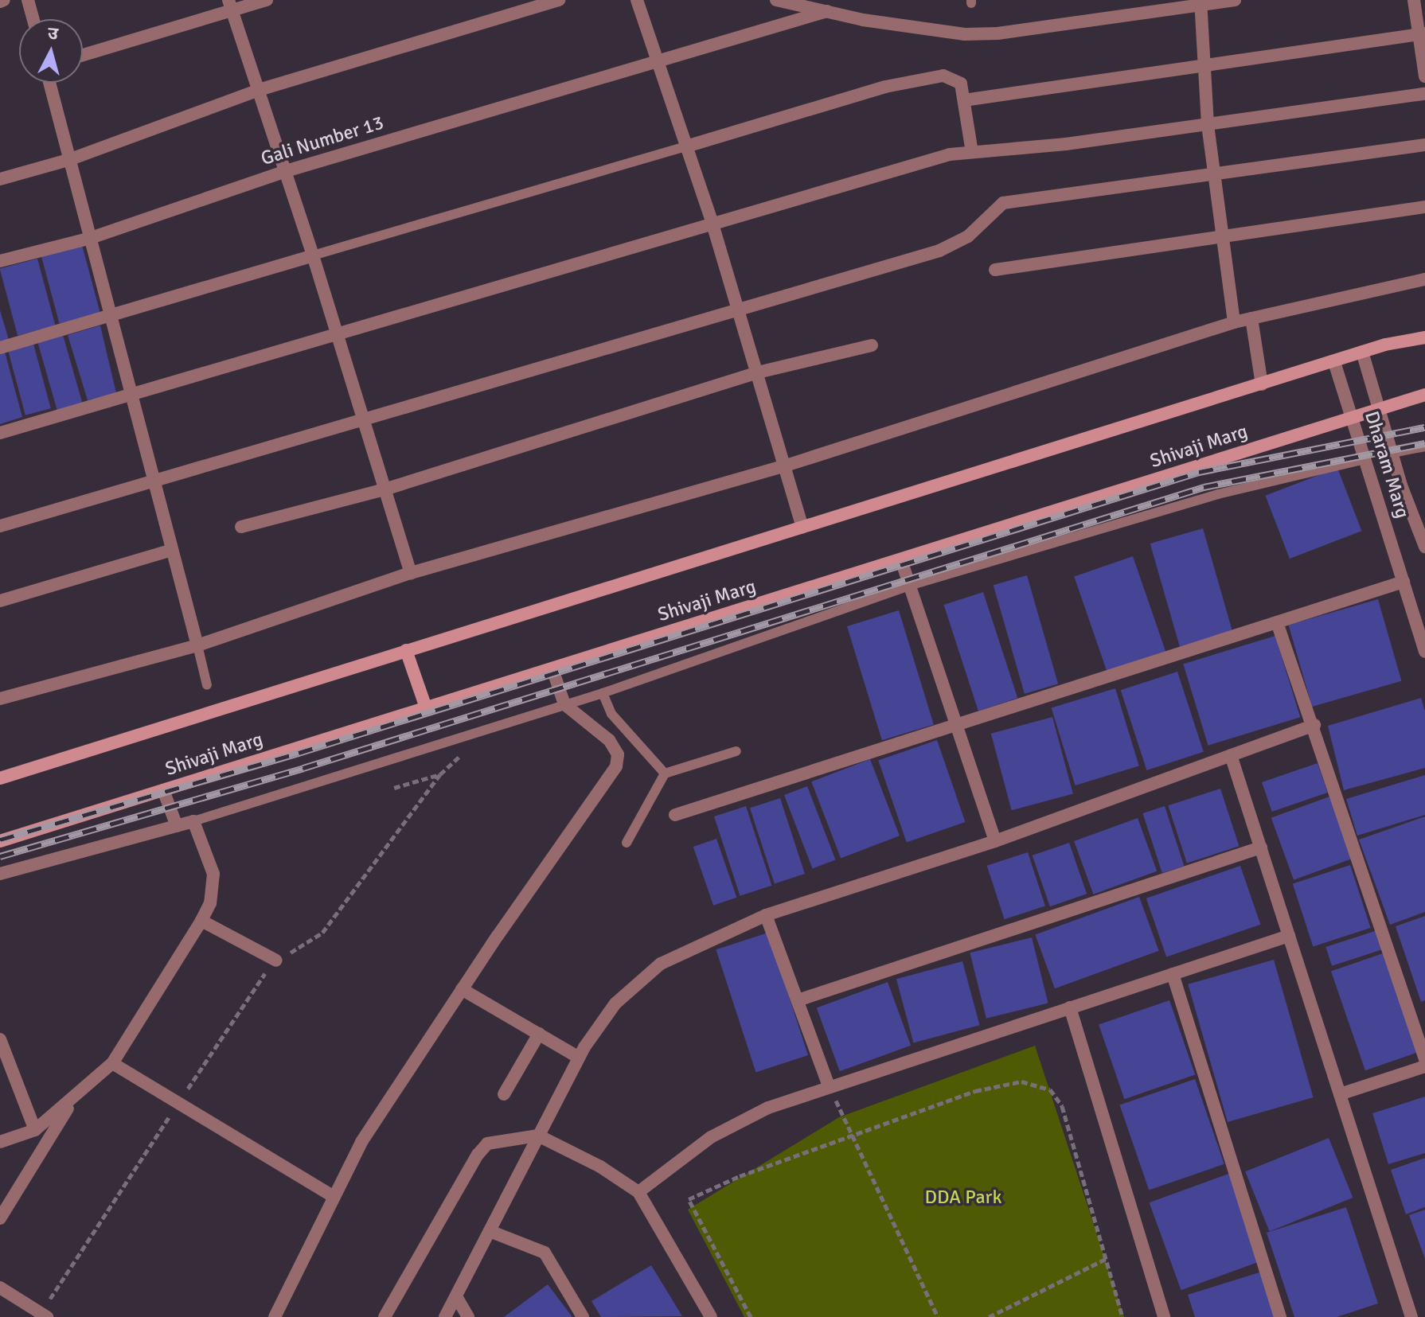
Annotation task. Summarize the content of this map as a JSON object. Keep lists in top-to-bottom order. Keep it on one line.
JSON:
{"streets":{"main road":["Shivaji Marg"],"street":["Gali Number 13","Dharam Marg"]},"crossings":[["Shivaji Marg","Dharam Marg"]],"parks":["DDA Park"],"north":"top"}
